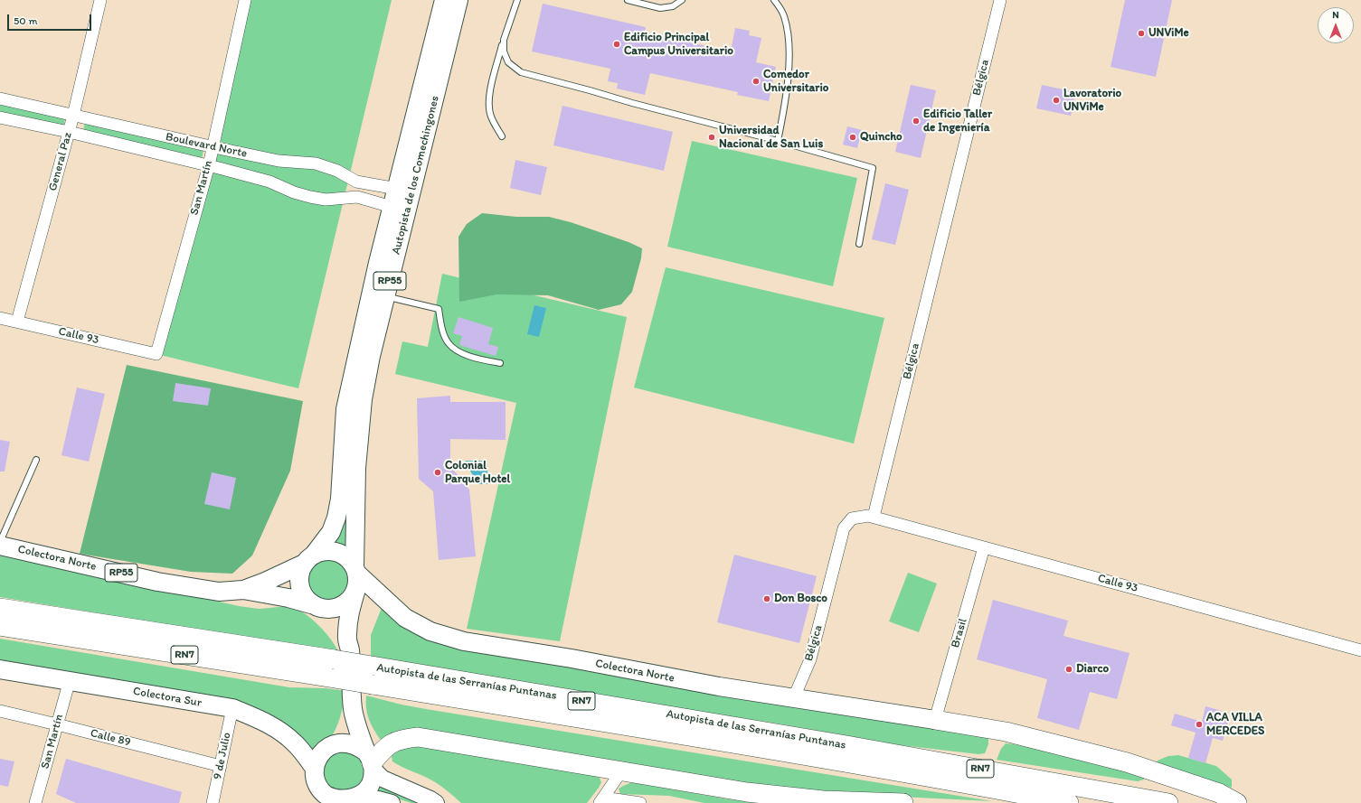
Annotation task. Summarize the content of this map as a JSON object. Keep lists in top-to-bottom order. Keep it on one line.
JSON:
{"streets":{"highway":["RN7","Autopista de las Serranías Puntanas"],"main road":["Autopista de los Comechingones","RP55","Colectora Norte","Colectora Sur"],"street":["Bélgica","Boulevard Norte","General Paz","San Martín","Calle 93","Brasil","Calle 89","9 de Julio"]},"crossings":[["Bélgica","Calle 93"],["Bélgica","Colectora Norte"],["Boulevard Norte","General Paz"],["Boulevard Norte","Autopista de los Comechingones"],["Boulevard Norte","San Martín"],["General Paz","Calle 93"],["Autopista de los Comechingones","RP55"],["Autopista de los Comechingones","Colectora Norte"],["Autopista de los Comechingones","Colectora Sur"],["San Martín","Calle 93"],["San Martín","Colectora Sur"],["San Martín","Calle 89"],["RP55","Colectora Norte"],["Calle 93","Brasil"],["Colectora Norte","Brasil"],["Colectora Sur","9 de Julio"],["Calle 89","9 de Julio"]],"places":["UNViMe","Edificio Principal Campus Universitario","Comedor Universitario","Lavoratorio UNViMe","Edificio Taller de Ingeniería","Universidad Nacional de San Luis","Quincho","Colonial Parque Hotel","Don Bosco","Diarco","ACA VILLA MERCEDES"],"scale_bar":"50 m","north":"top"}
